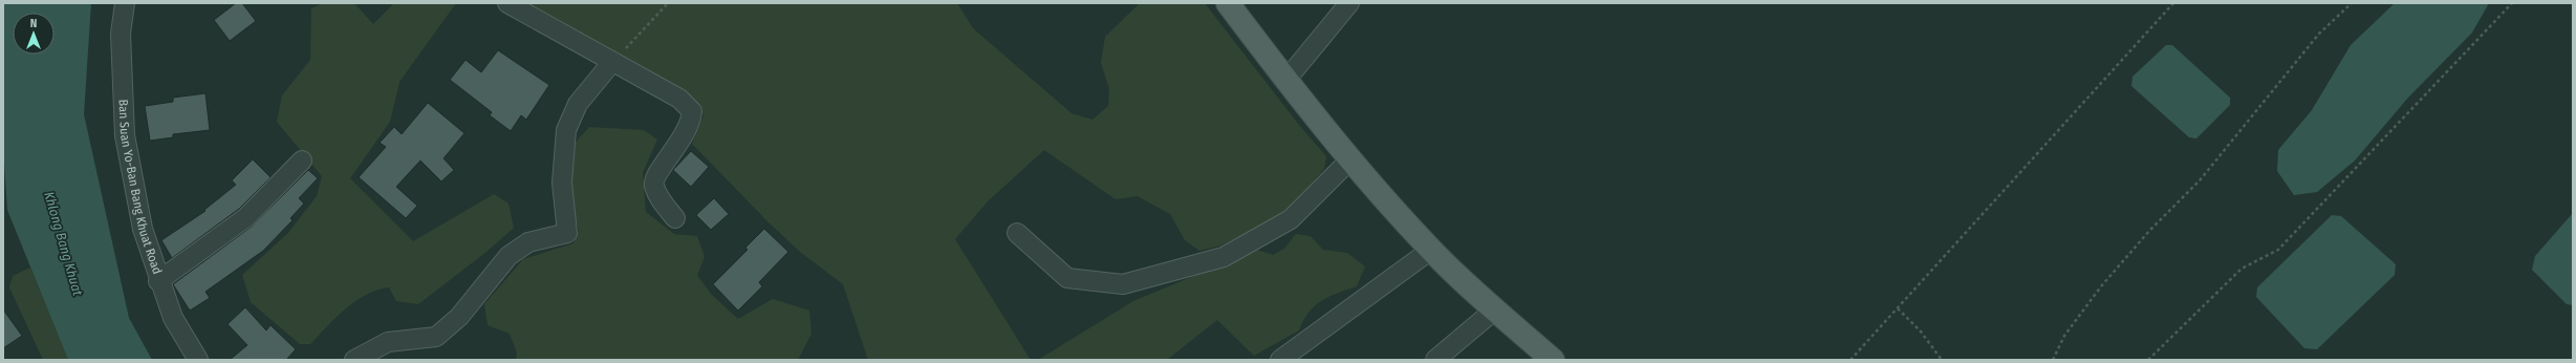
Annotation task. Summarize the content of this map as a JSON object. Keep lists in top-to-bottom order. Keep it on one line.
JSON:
{"streets":{"street":["Ban Suan Yo-Ban Bang Khuat Road"]},"water":["Khlong Bang Khuat"],"north":"top"}
